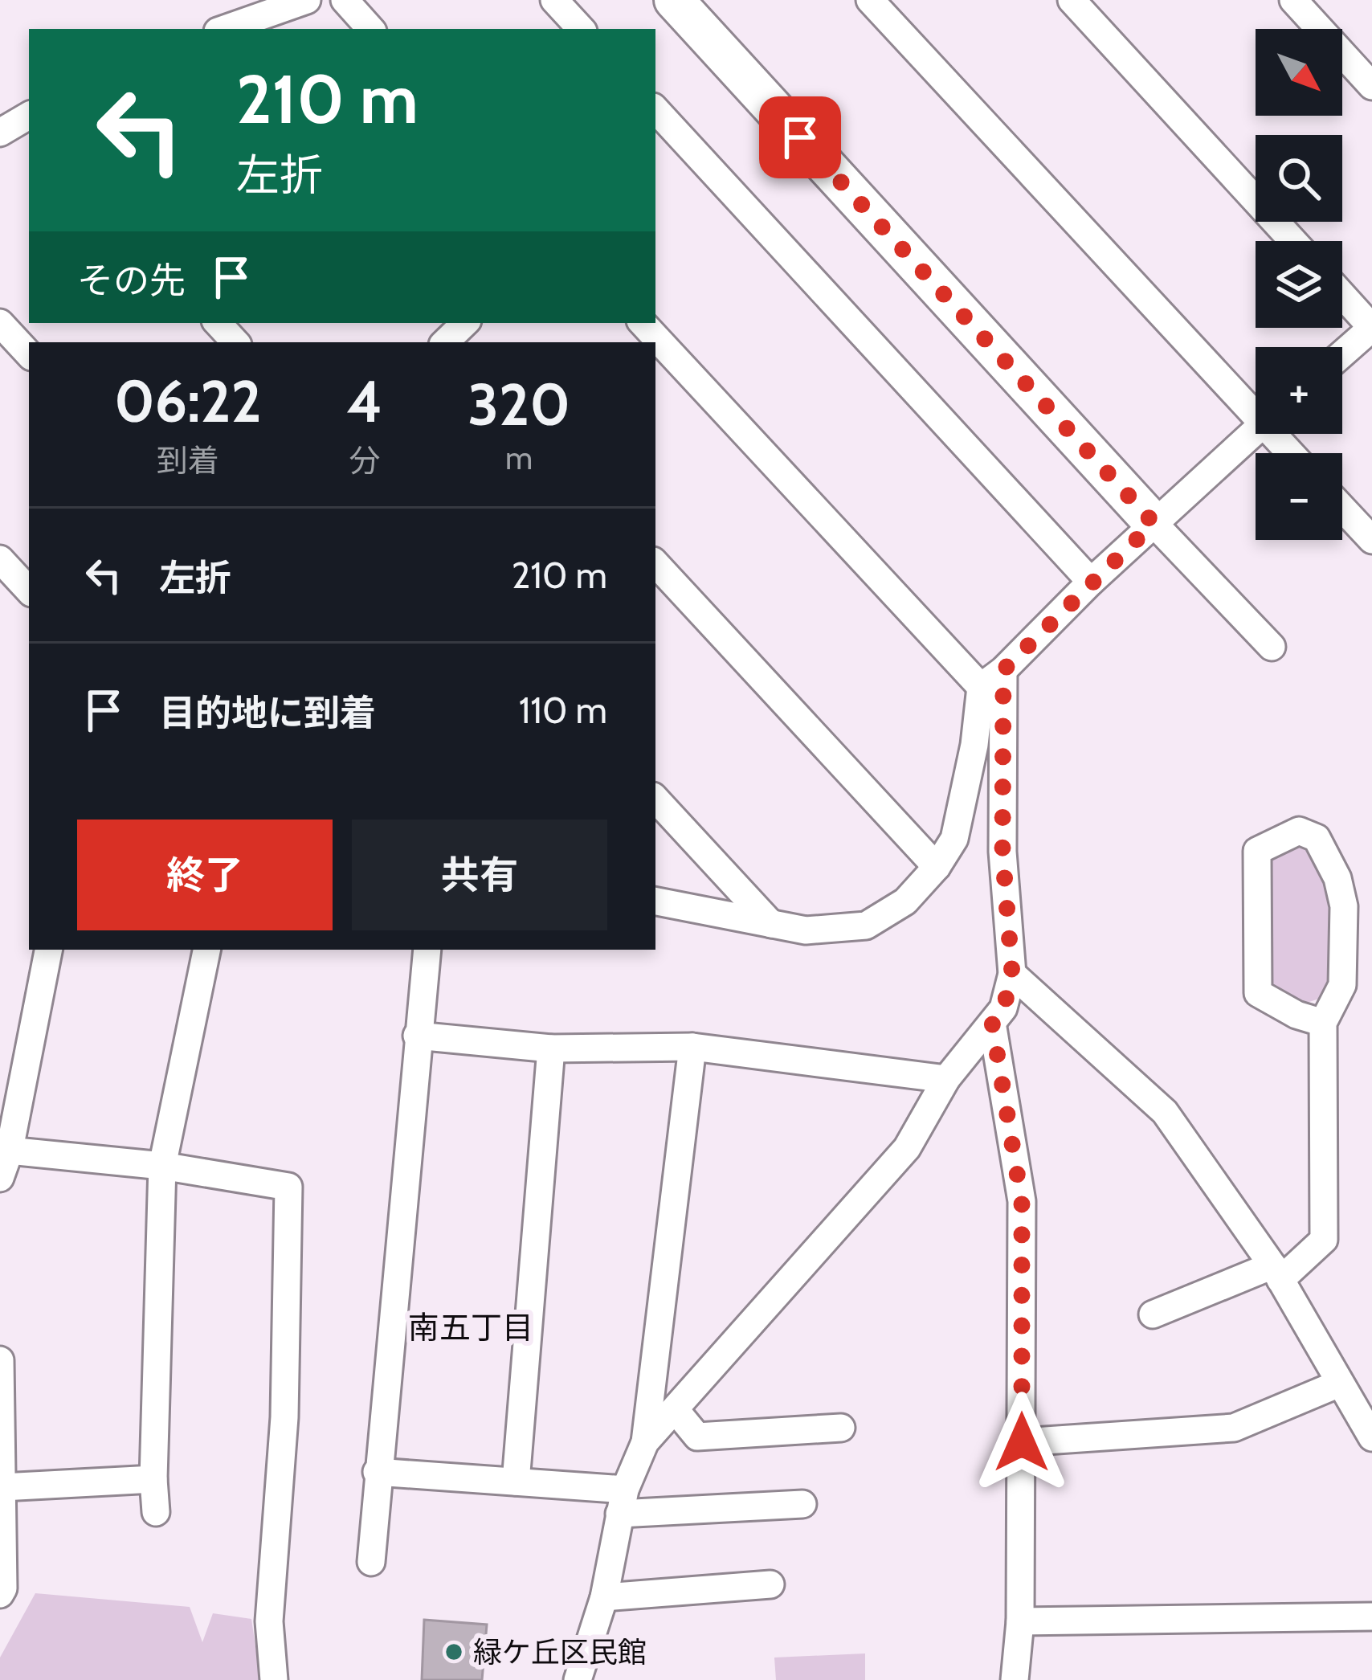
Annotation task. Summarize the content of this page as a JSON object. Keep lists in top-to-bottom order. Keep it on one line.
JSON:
{"districts":["南五丁目"],"places":["緑ケ丘区民館"],"north":"bottom right","page":{"map_buttons":["+","−"],"turn":["210 m","左折"],"then":"その先","eta":["06:22","到着","4","分","320","m"],"list":[{"name":"左折","value":"210 m"},{"name":"目的地に到着","value":"110 m"}],"buttons":["終了","共有"]}}
